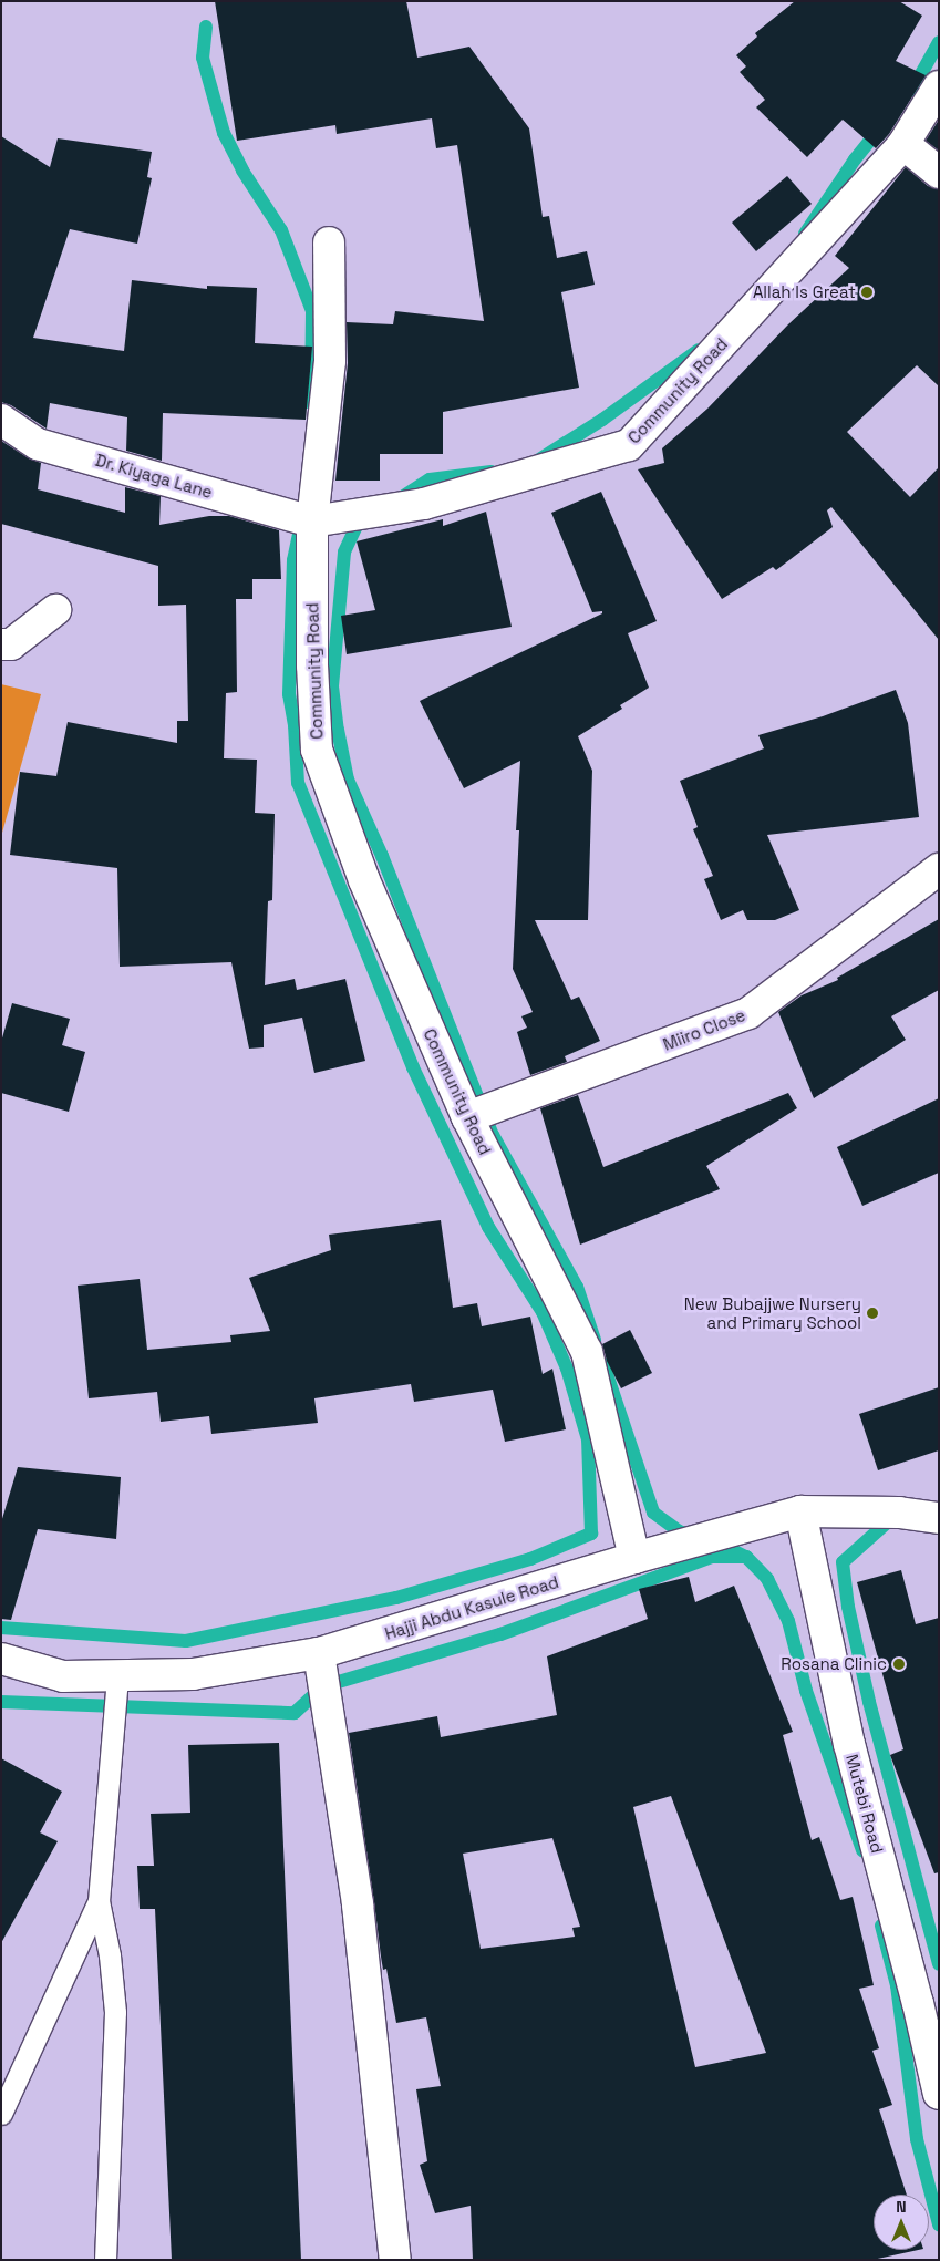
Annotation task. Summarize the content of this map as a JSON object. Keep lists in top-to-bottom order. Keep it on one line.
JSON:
{"streets":{"street":["Community Road","Dr. Kiyaga Lane","Miiro Close","Hajji Abdu Kasule Road","Mutebi Road"]},"crossings":[["Community Road","Dr. Kiyaga Lane"],["Community Road","Miiro Close"],["Community Road","Hajji Abdu Kasule Road"],["Hajji Abdu Kasule Road","Mutebi Road"]],"places":["Allah Is Great","New Bubajjwe Nursery and Primary School","Rosana Clinic"],"north":"top"}
